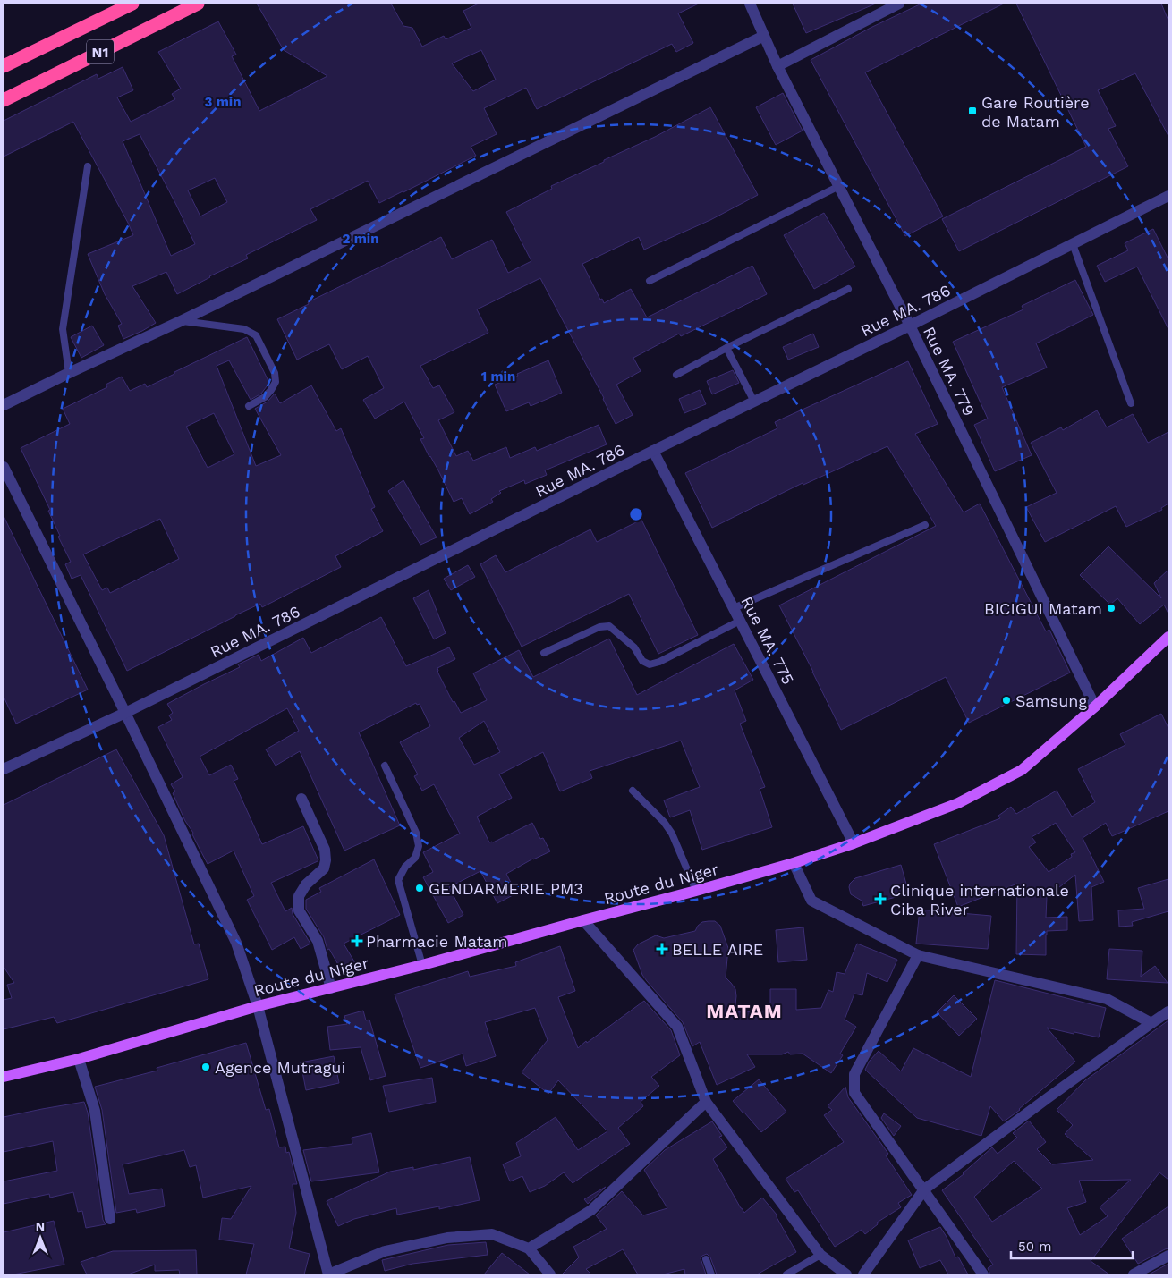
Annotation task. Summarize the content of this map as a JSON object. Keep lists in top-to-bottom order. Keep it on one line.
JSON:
{"streets":{"highway":["N1"],"main road":["Route du Niger"],"street":["Rue MA. 786","Rue MA. 779","Rue MA. 775"]},"crossings":[["Rue MA. 786","Rue MA. 779"],["Rue MA. 786","Rue MA. 775"],["Rue MA. 779","Route du Niger"],["Rue MA. 775","Route du Niger"]],"districts":["MATAM"],"places":{"transit":["Gare Routière de Matam"],"other":["BICIGUI Matam","Samsung","GENDARMERIE PM3","Agence Mutragui"],"health":["Clinique internationale Ciba River","Pharmacie Matam","BELLE AIRE"]},"scale_bar":"50 m","north":"top","rings":["3 min","2 min","1 min"]}
